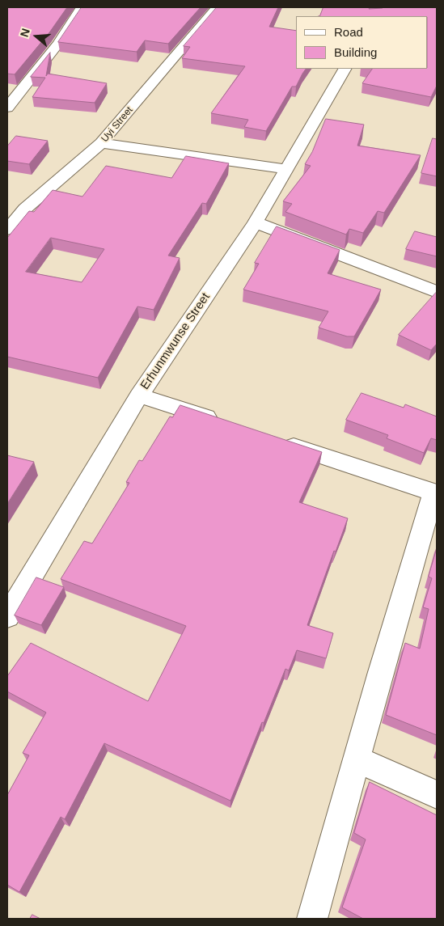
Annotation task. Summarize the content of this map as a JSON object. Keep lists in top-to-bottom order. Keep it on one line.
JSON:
{"streets":{"street":["Uyi Street","Erhunmwunse Street"]},"legend":["Road","Building"],"north":"left"}
